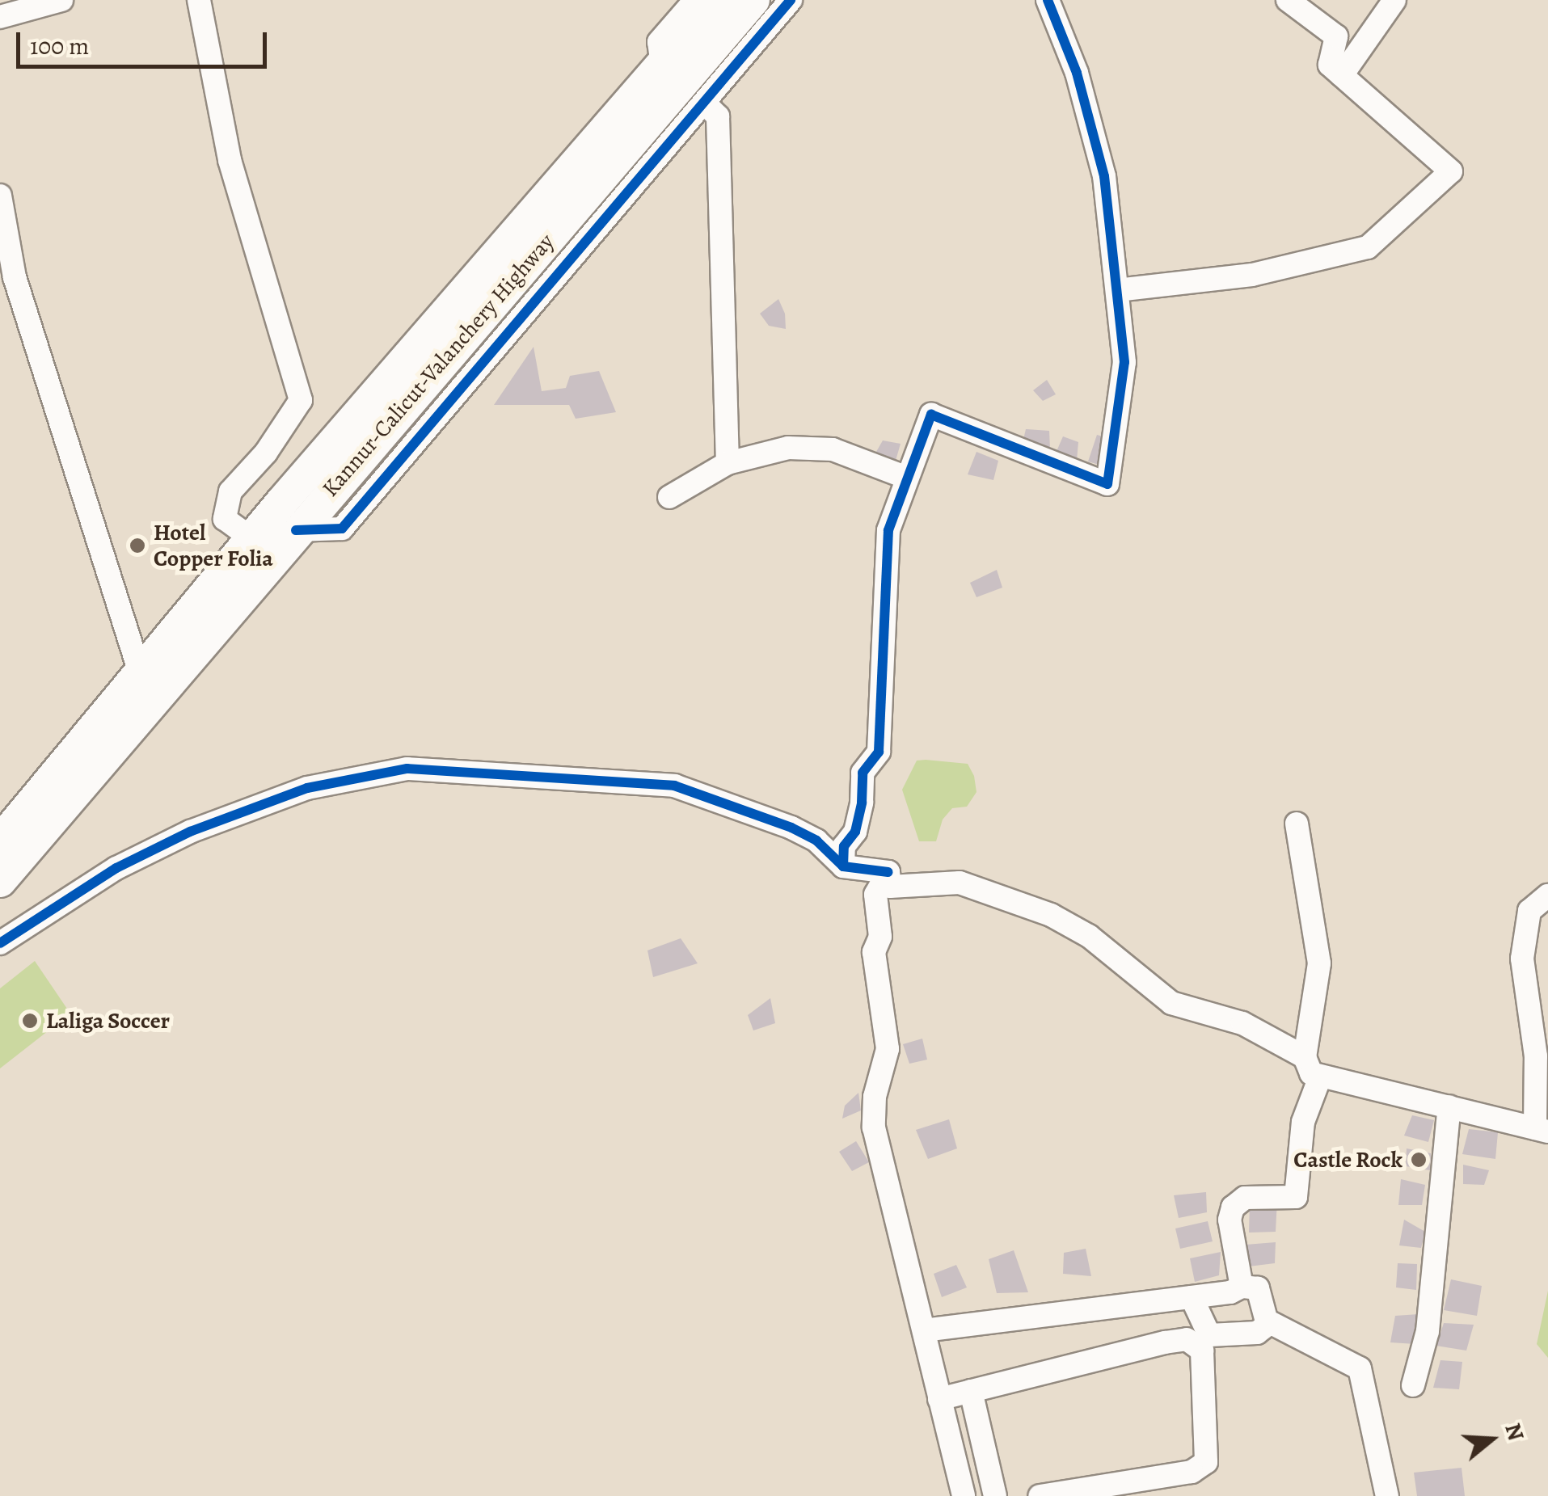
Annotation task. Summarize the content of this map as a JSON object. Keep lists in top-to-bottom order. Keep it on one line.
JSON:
{"streets":{"highway":["Kannur-Calicut-Valanchery Highway"]},"places":["Hotel Copper Folia","Laliga Soccer","Castle Rock"],"scale_bar":"100 m","north":"right"}
